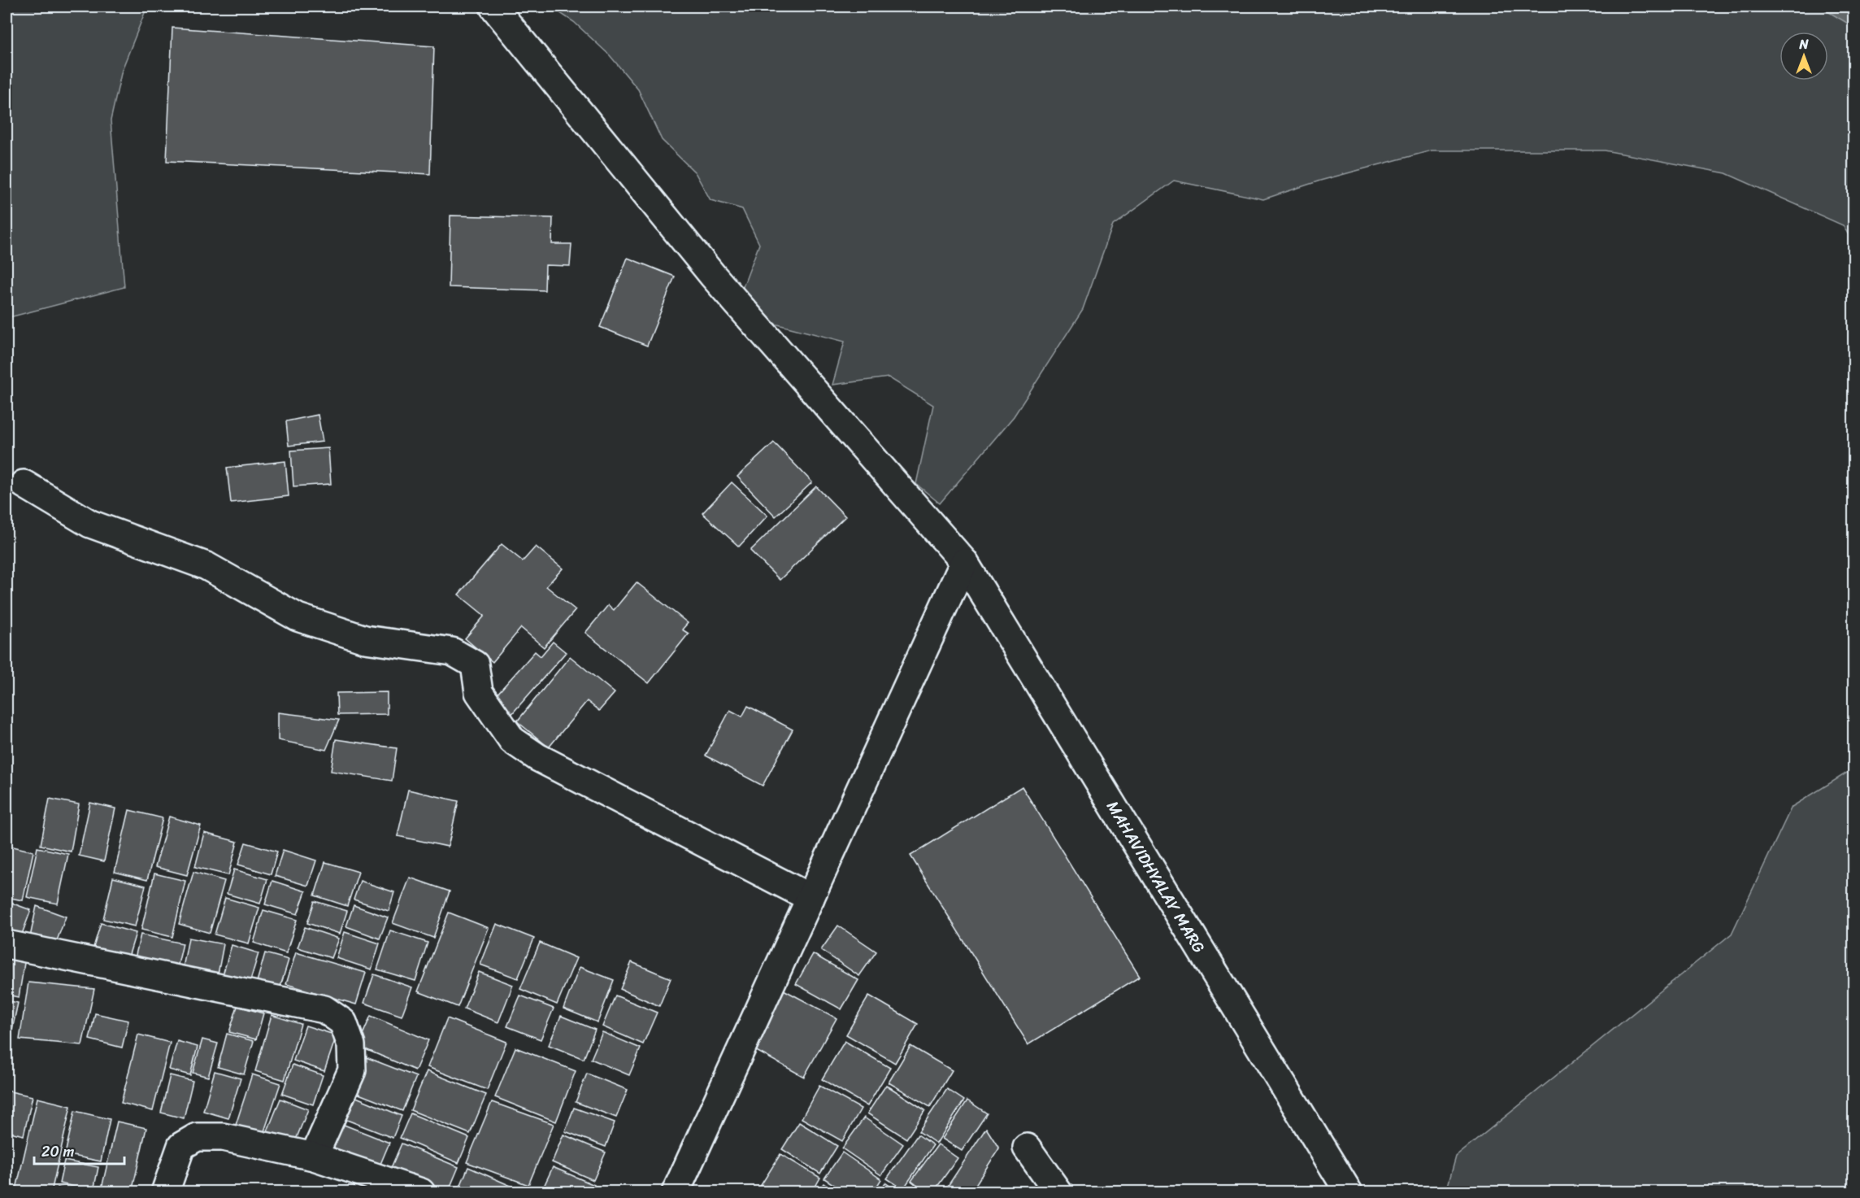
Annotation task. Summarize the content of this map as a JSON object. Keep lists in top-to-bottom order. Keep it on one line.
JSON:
{"streets":{"street":["MAHAVIDHYALAY MARG"]},"scale_bar":"20 m","north":"top"}
